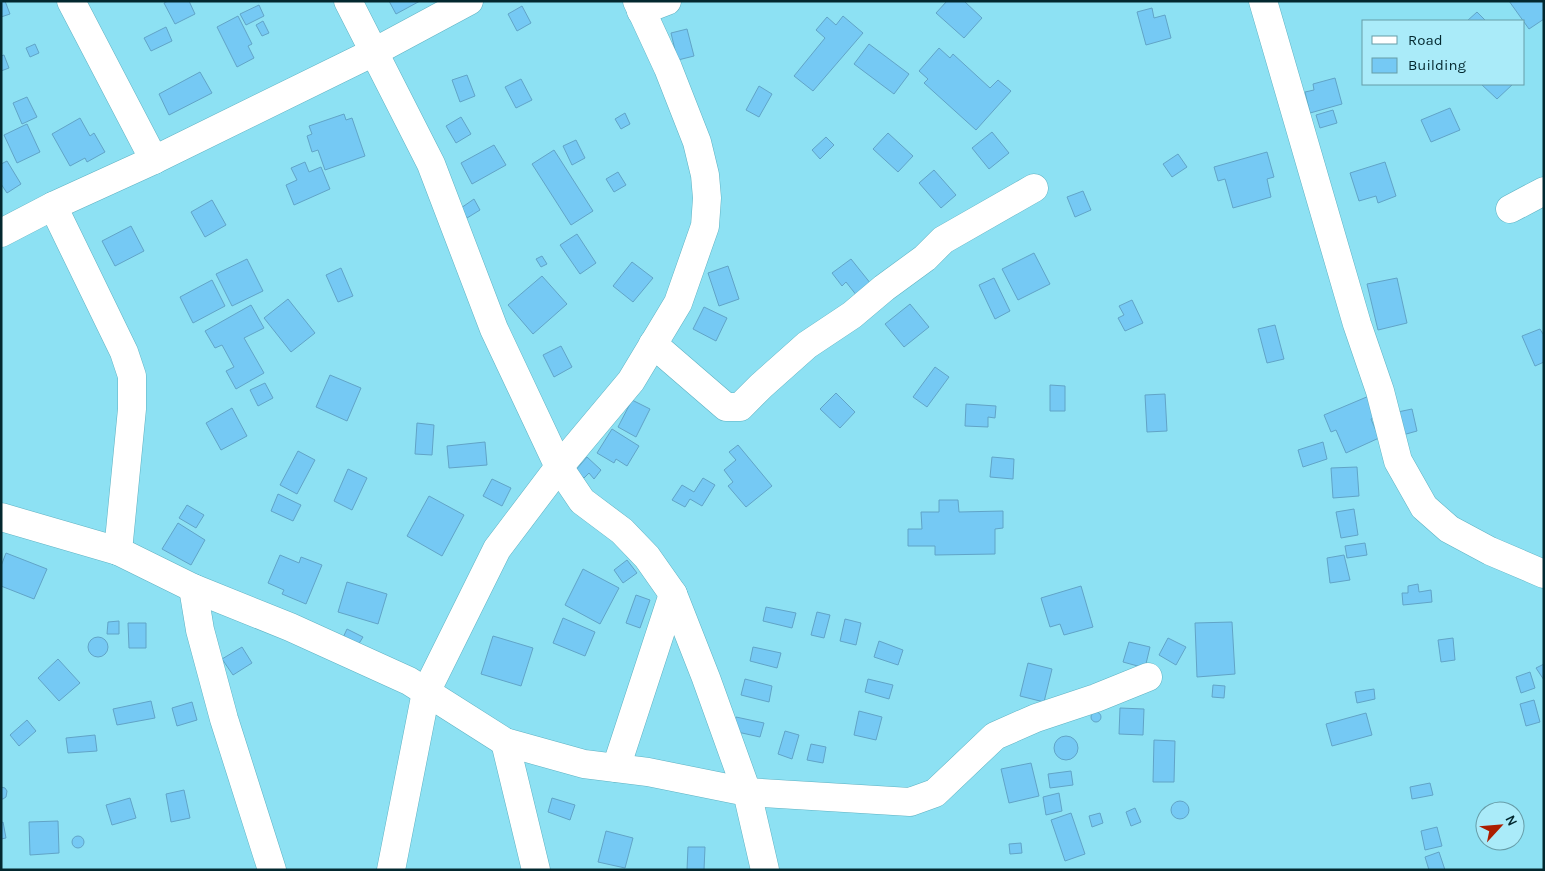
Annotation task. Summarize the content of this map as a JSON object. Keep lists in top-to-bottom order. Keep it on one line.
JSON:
{"legend":["Road","Building"],"north":"top right"}
